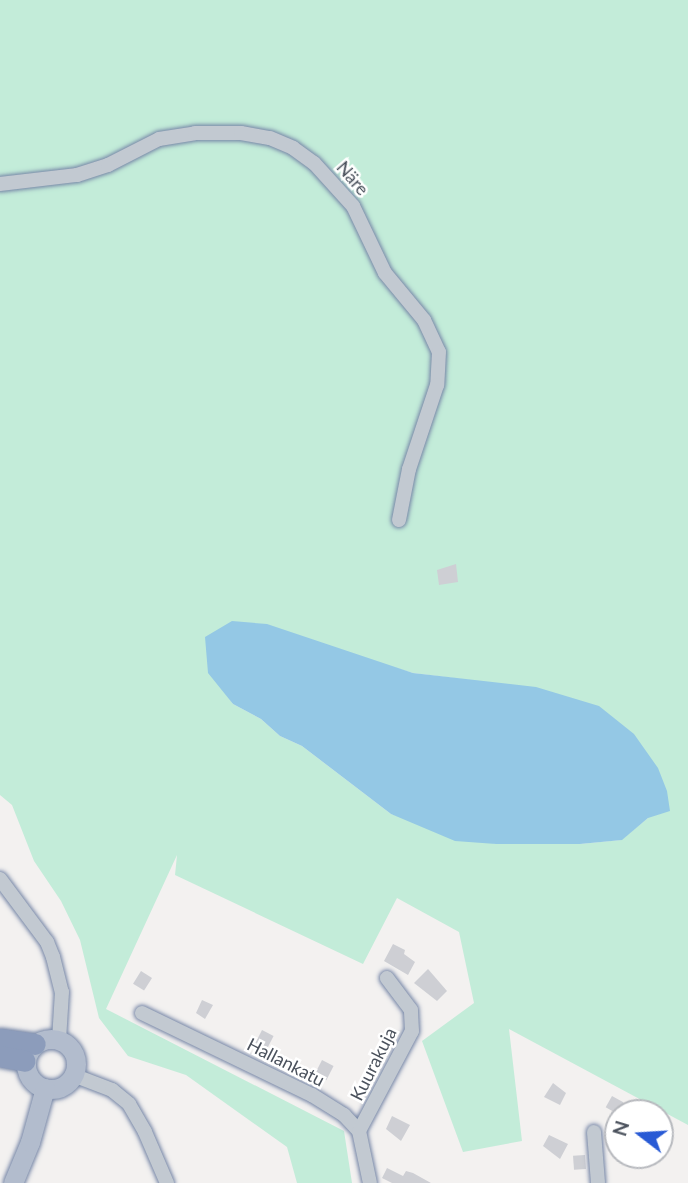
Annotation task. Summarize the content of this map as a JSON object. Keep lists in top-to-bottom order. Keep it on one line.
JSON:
{"streets":{"street":["Näre","Hallankatu","Kuurakuja"]},"crossings":[["Hallankatu","Kuurakuja"]],"north":"left"}
